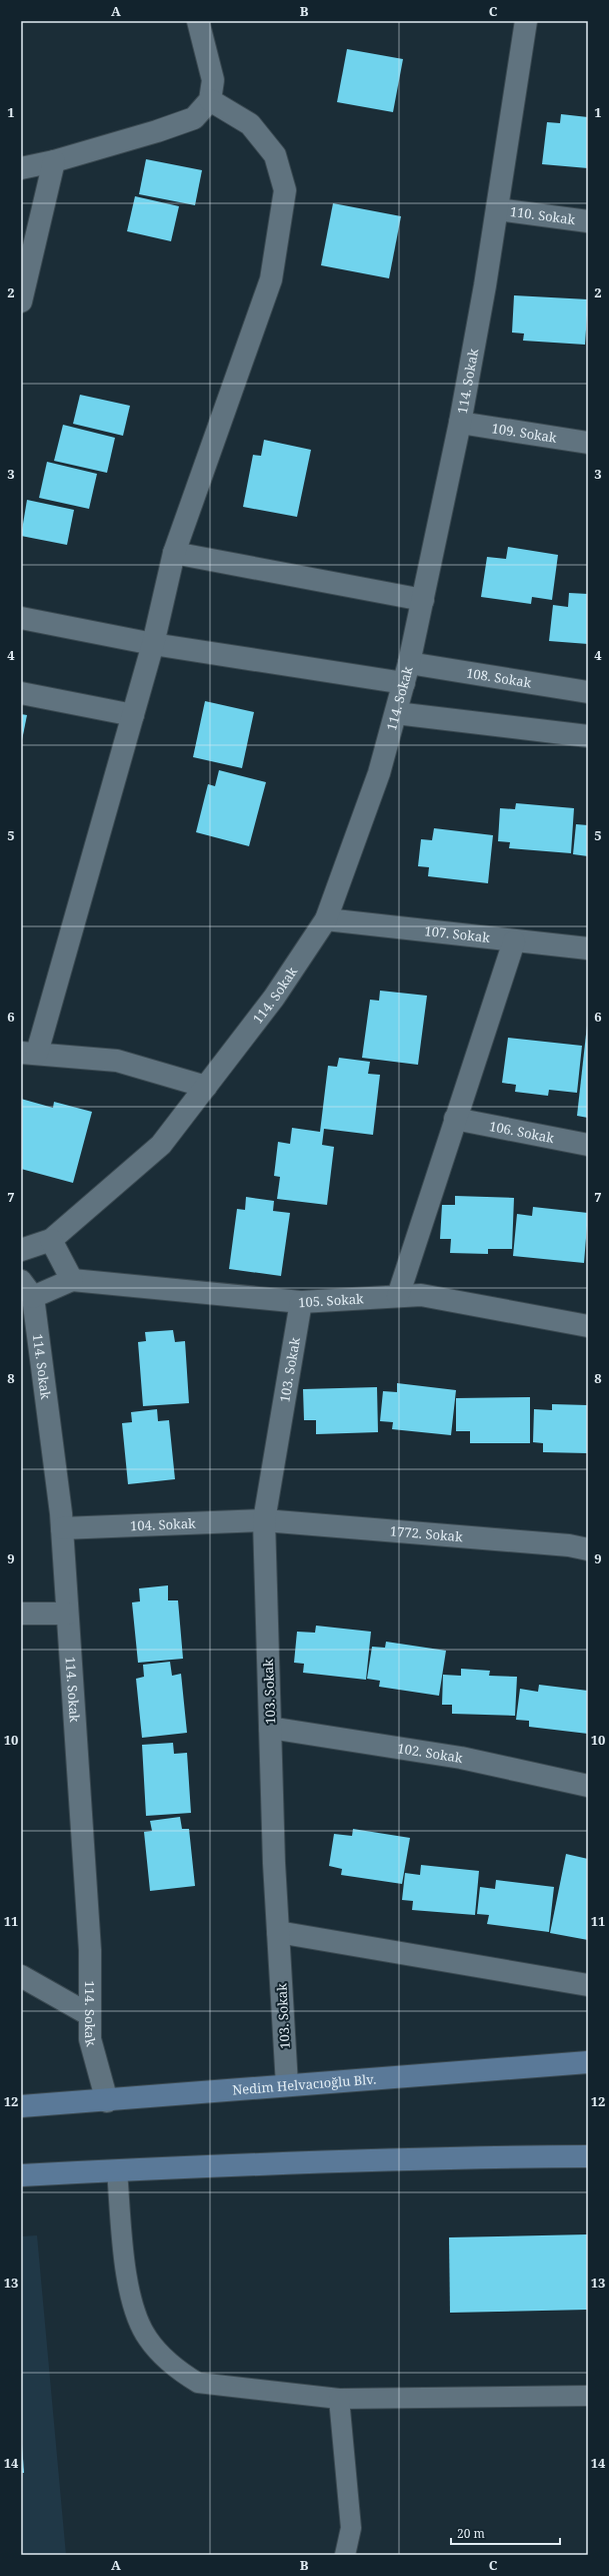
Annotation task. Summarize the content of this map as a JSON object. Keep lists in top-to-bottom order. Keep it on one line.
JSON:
{"streets":{"main road":["Nedim Helvacıoğlu Blv."],"street":["110. Sokak","114. Sokak","109. Sokak","108. Sokak","107. Sokak","106. Sokak","105. Sokak","103. Sokak","104. Sokak","1772. Sokak","102. Sokak"]},"crossings":[["110. Sokak","114. Sokak"],["114. Sokak","109. Sokak"],["114. Sokak","108. Sokak"],["114. Sokak","107. Sokak"],["114. Sokak","104. Sokak"],["114. Sokak","Nedim Helvacıoğlu Blv."],["105. Sokak","103. Sokak"],["103. Sokak","104. Sokak"],["103. Sokak","1772. Sokak"],["103. Sokak","102. Sokak"],["103. Sokak","Nedim Helvacıoğlu Blv."],["104. Sokak","1772. Sokak"]],"scale_bar":"20 m","grid":{"columns":["A","B","C"],"rows":["1","2","3","4","5","6","7","8","9","10","11","12","13","14"]}}
